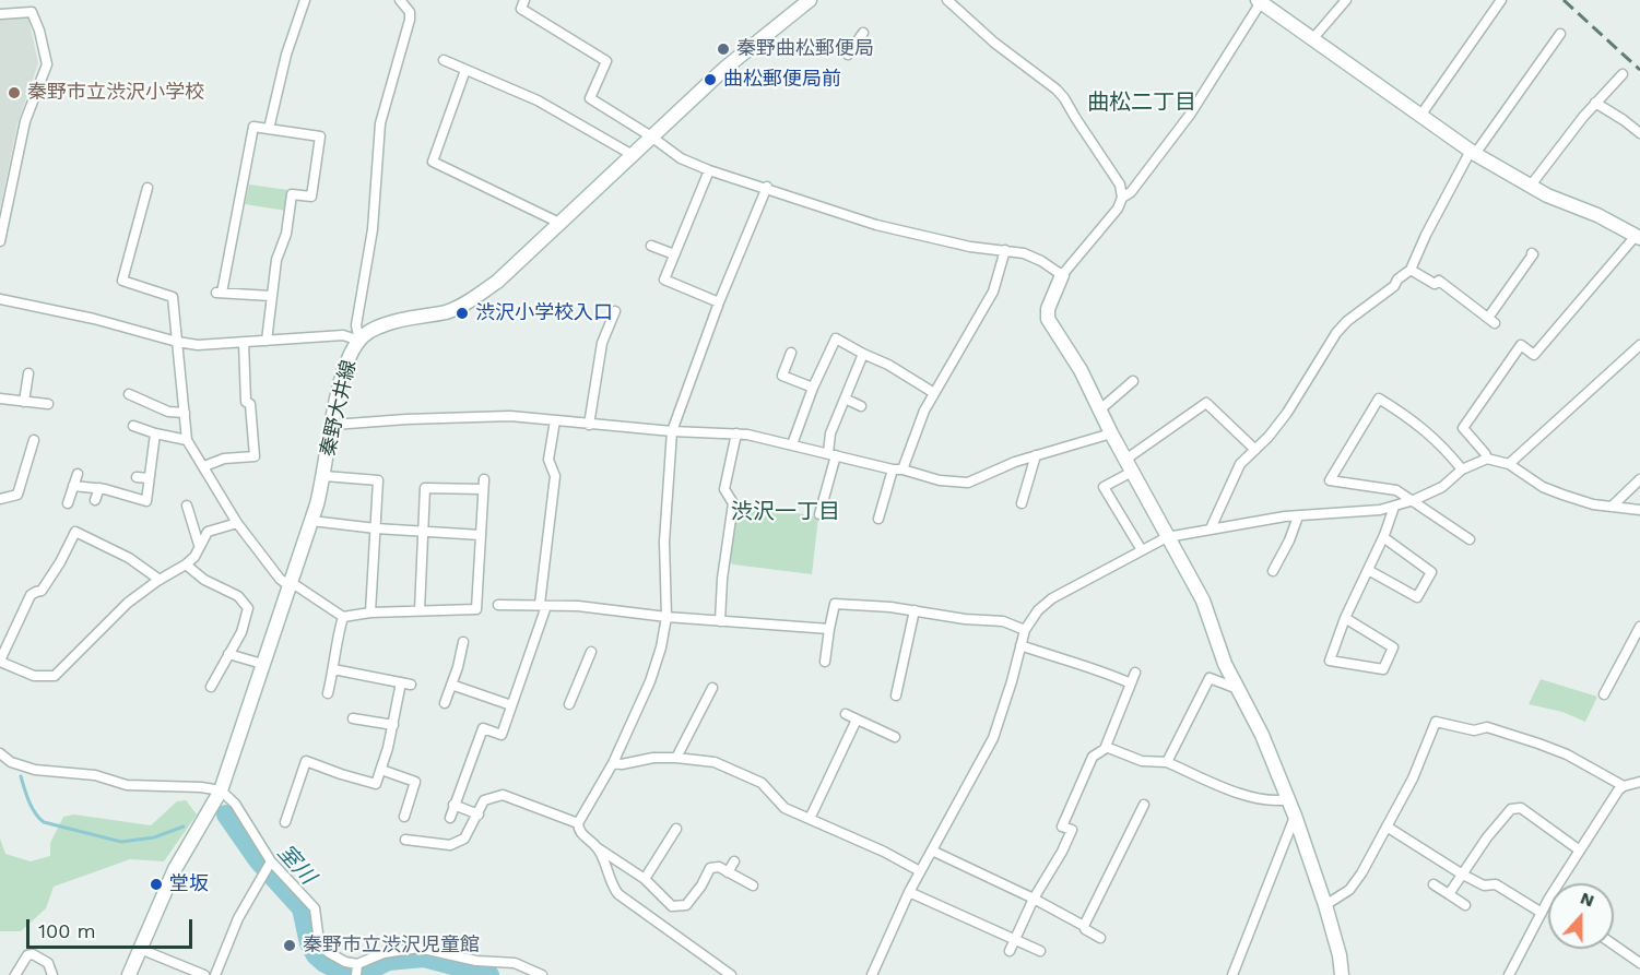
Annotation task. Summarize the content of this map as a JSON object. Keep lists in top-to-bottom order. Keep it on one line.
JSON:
{"streets":{"main road":["秦野大井線"]},"districts":["曲松二丁目","渋沢一丁目"],"water":["室川"],"places":["秦野曲松郵便局","曲松郵便局前","秦野市立渋沢小学校","渋沢小学校入口","堂坂","秦野市立渋沢児童館"],"scale_bar":"100 m","north":"top"}
